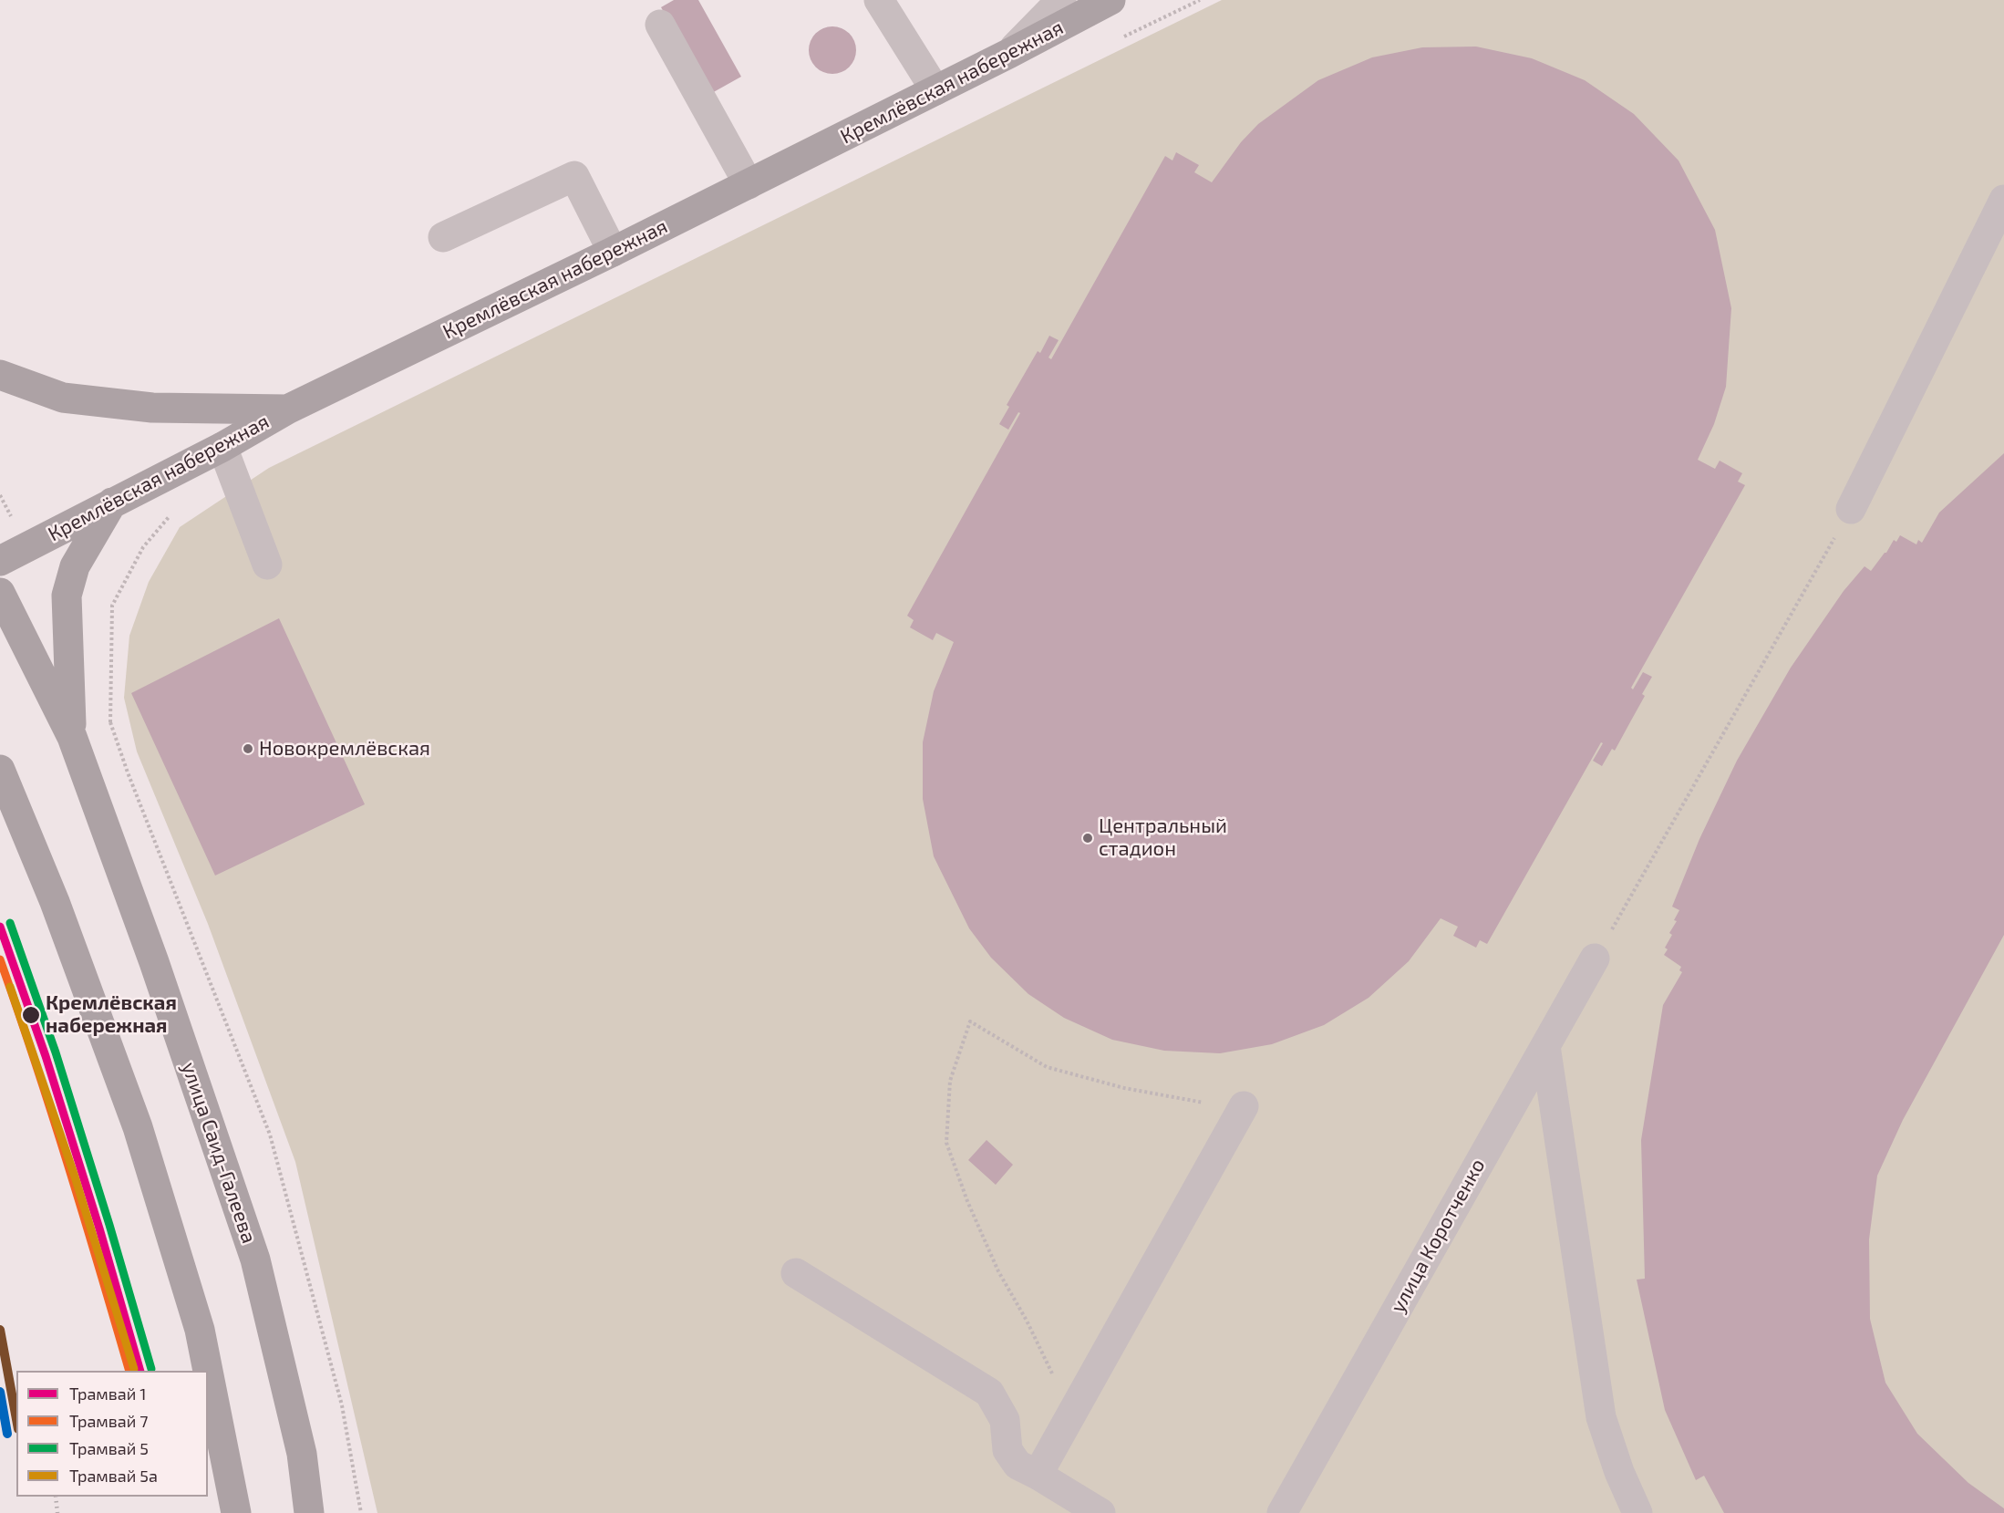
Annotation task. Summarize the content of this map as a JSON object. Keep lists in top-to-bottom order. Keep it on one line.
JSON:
{"streets":{"main road":["Кремлёвская набережная","улица Саид-Галеева"],"street":["улица Коротченко"]},"places":["Новокремлёвская","Центральный стадион","Кремлёвская набережная"],"lines":["tram line 5","tram line 1","tram line 7","tram line 5а"],"legend":["Трамвай 1","Трамвай 7","Трамвай 5","Трамвай 5а"]}
